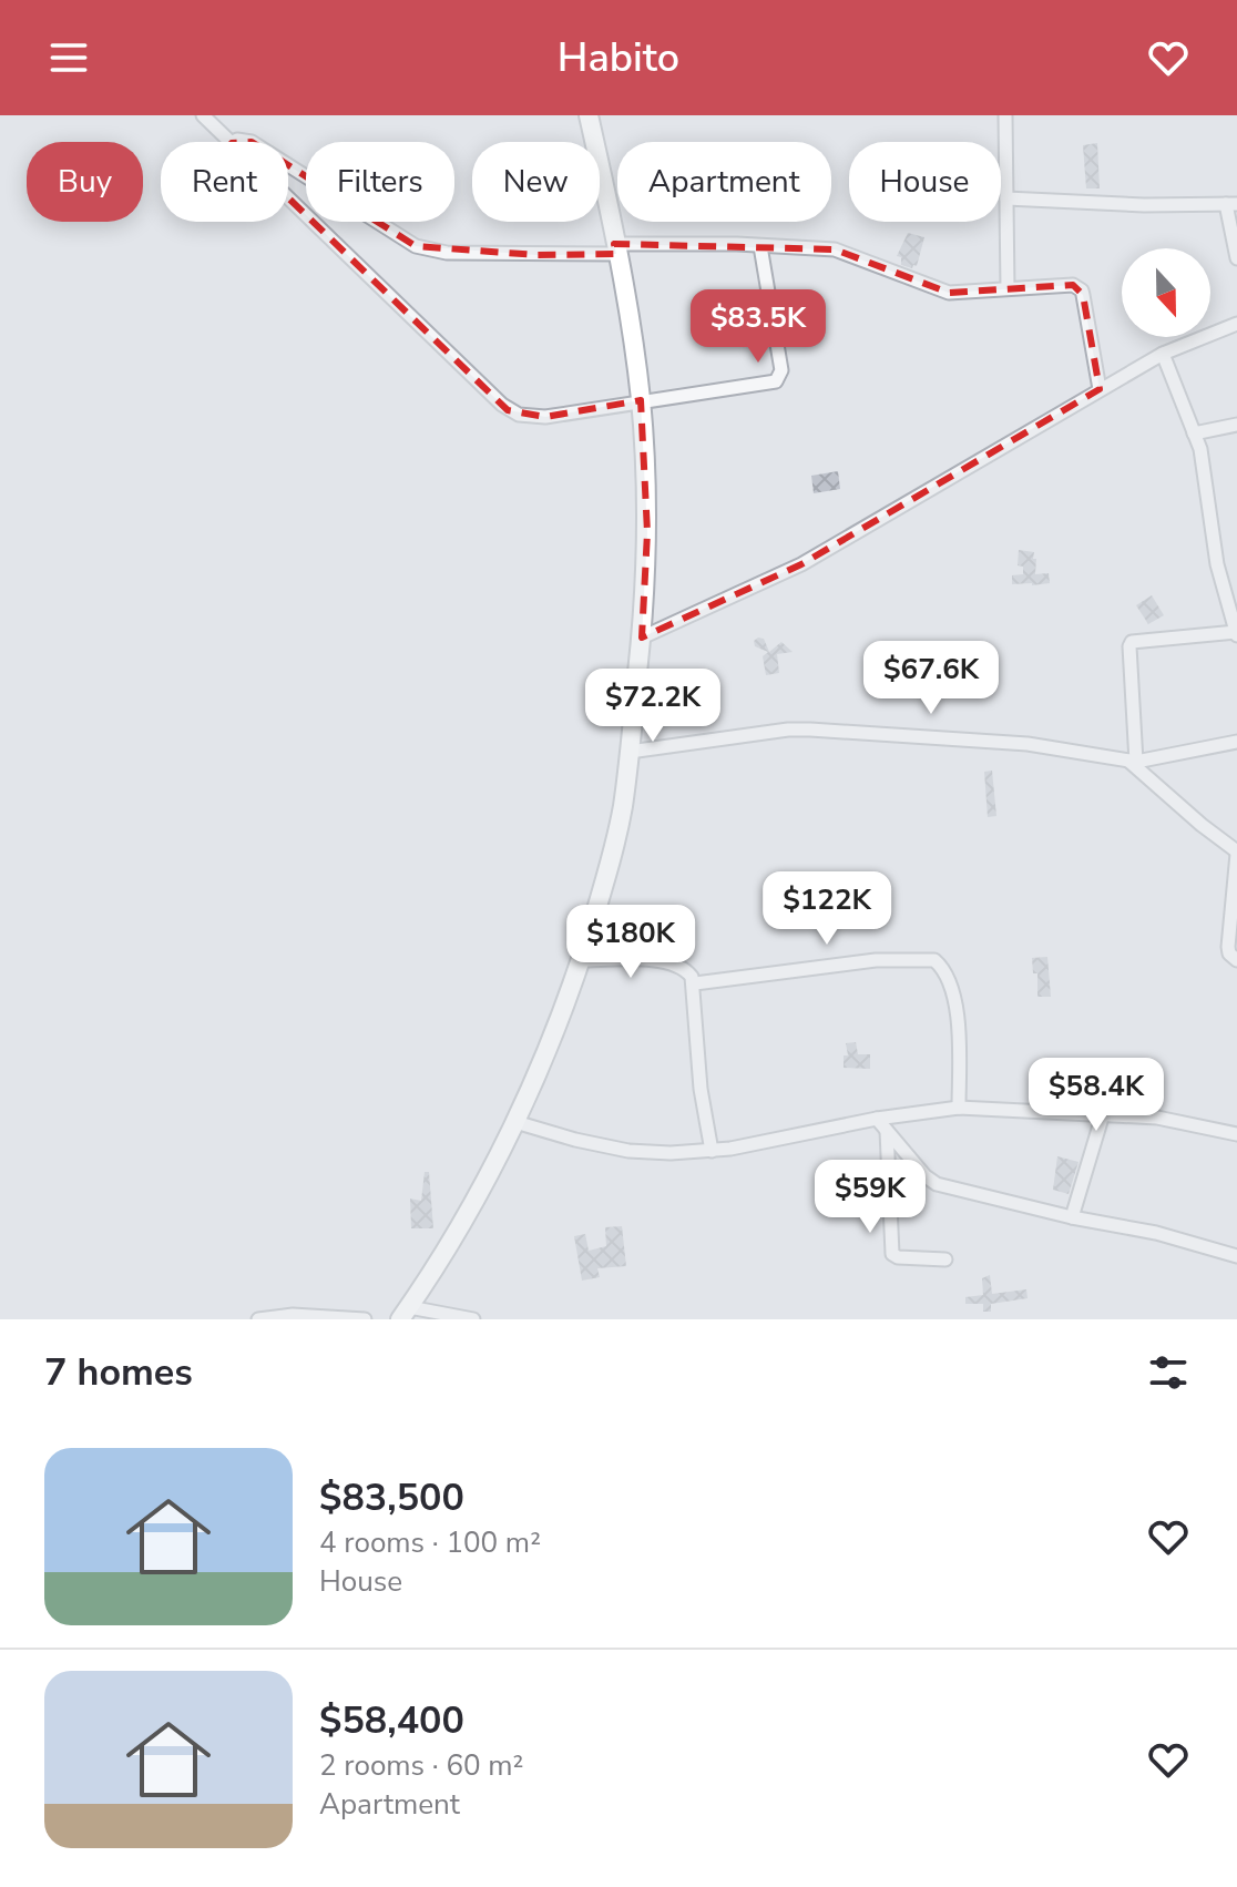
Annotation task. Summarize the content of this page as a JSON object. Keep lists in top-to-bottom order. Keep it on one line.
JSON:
{"north":"bottom","page":{"header":"Habito","chip":["Buy","Rent","Filters","New","Apartment","House"],"price":["$83.5K","$67.6K","$72.2K","$122K","$180K","$58.4K","$59K"],"heading":"7 homes","list":[{"name":"$83,500","note":"4 rooms · 100 m² · House"},{"name":"$58,400","note":"2 rooms · 60 m² · Apartment"}]}}
